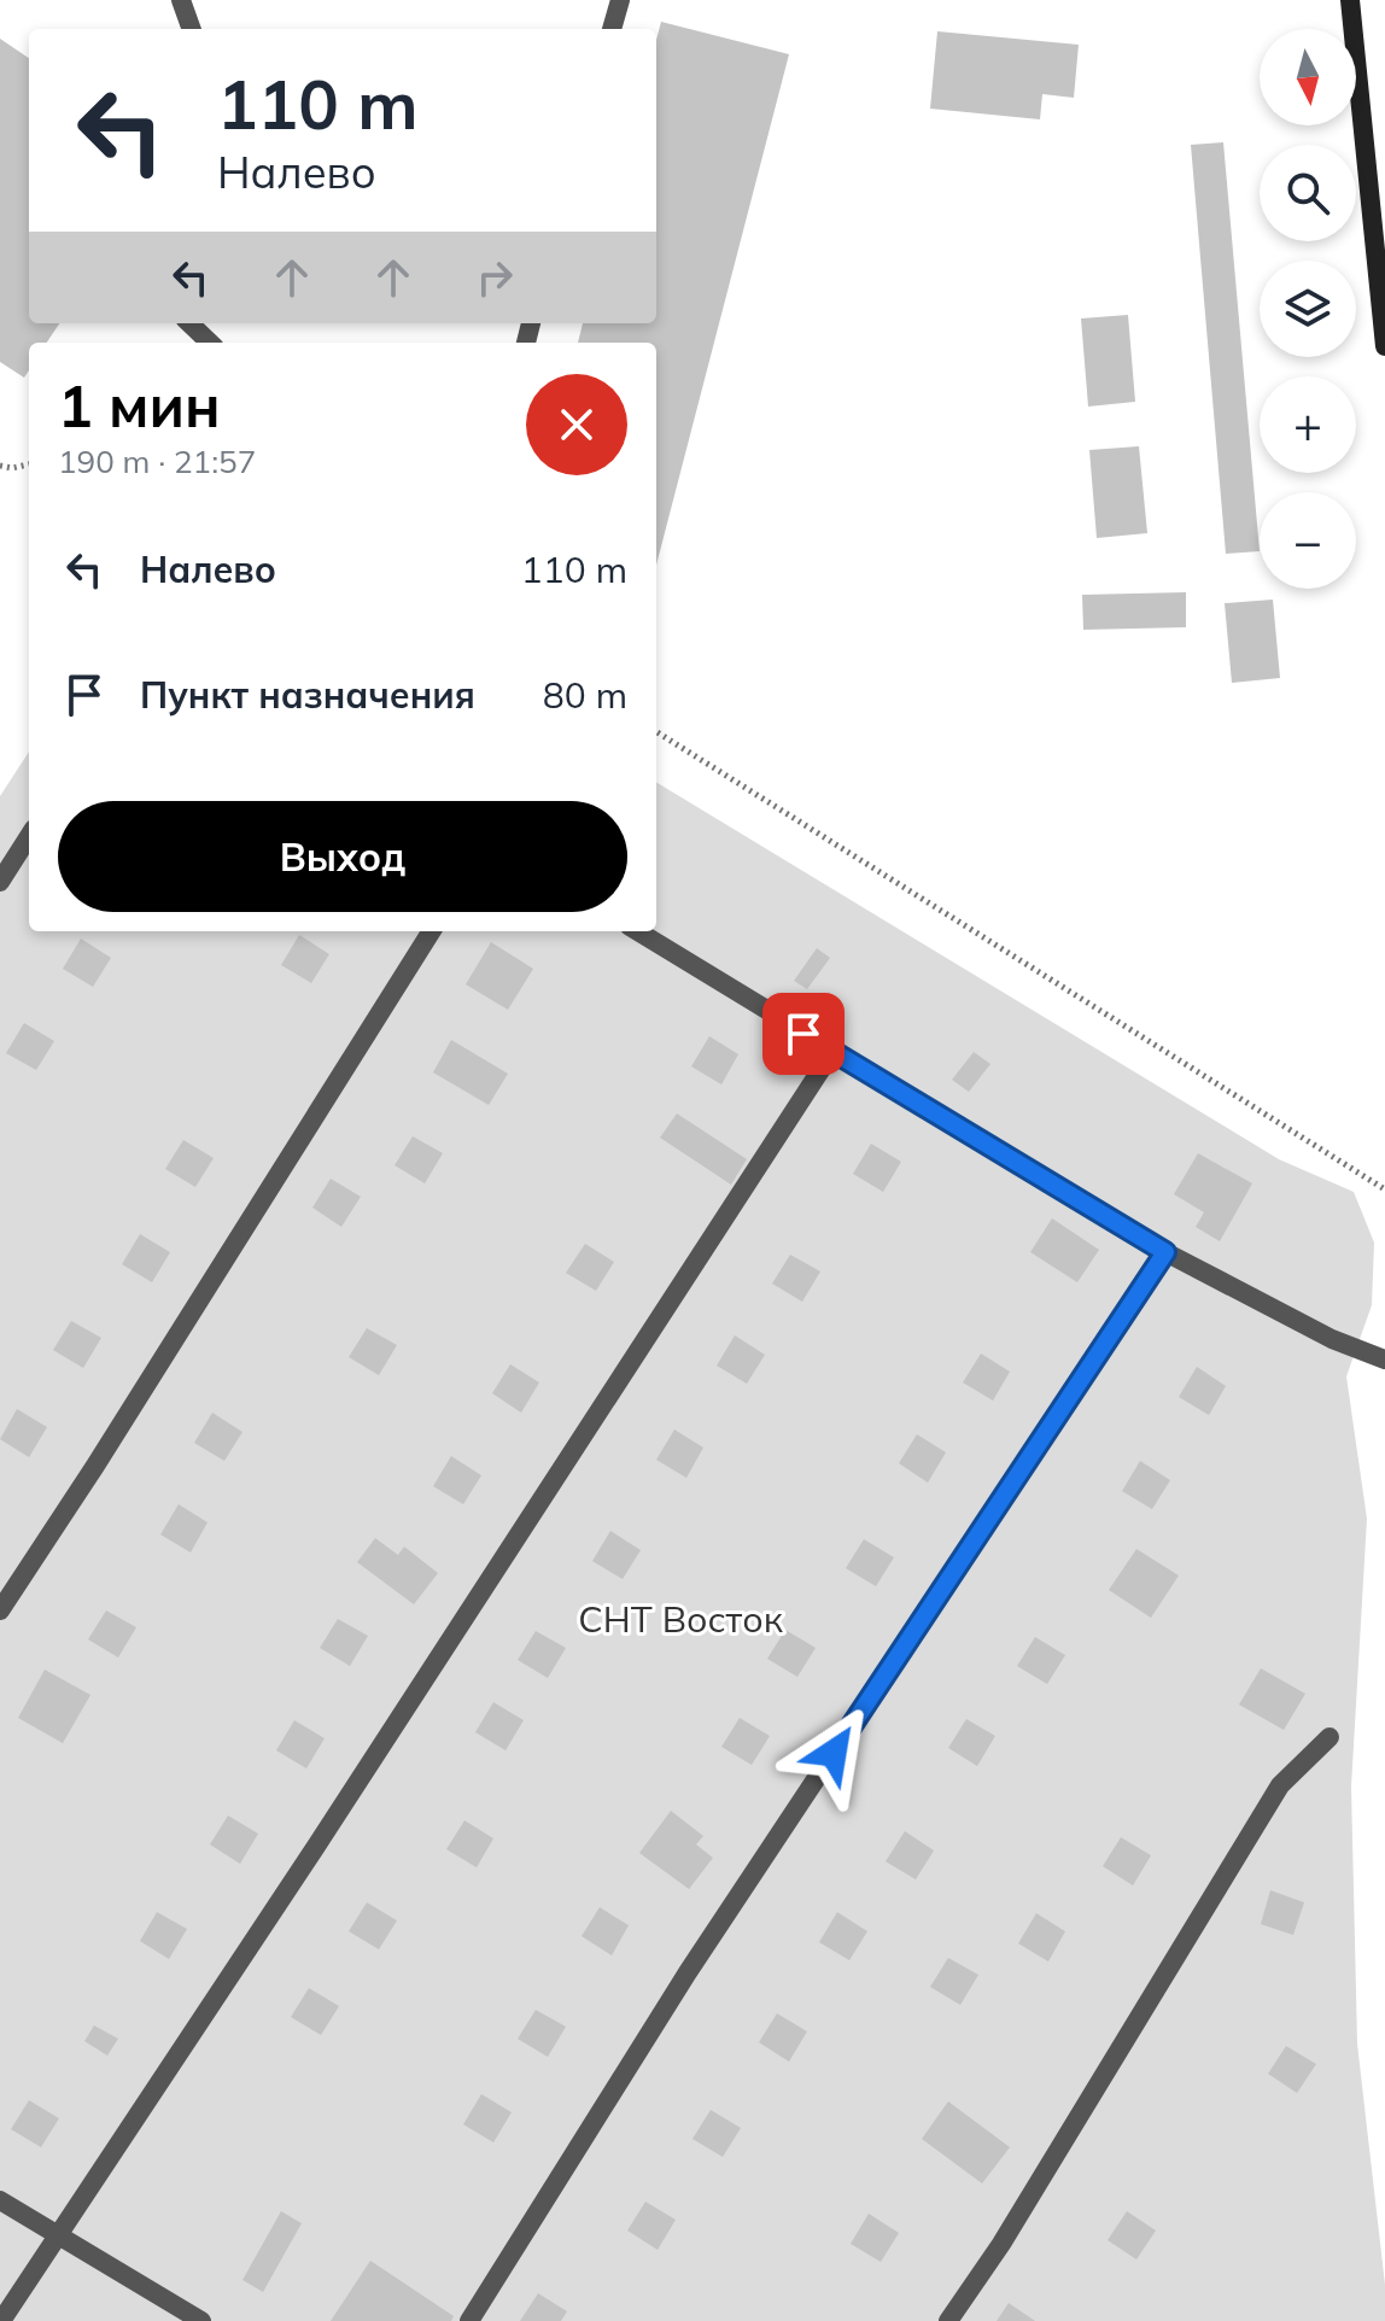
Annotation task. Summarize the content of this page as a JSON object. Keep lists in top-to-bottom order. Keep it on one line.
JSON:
{"parks":["СНТ Восток"],"north":"bottom","page":{"map_buttons":["+","−"],"turn":["110 m","Налево"],"heading":["1 мин","190 m · 21:57"],"list":[{"name":"Налево","value":"110 m"},{"name":"Пункт назначения","value":"80 m"}],"buttons":"Выход"}}
